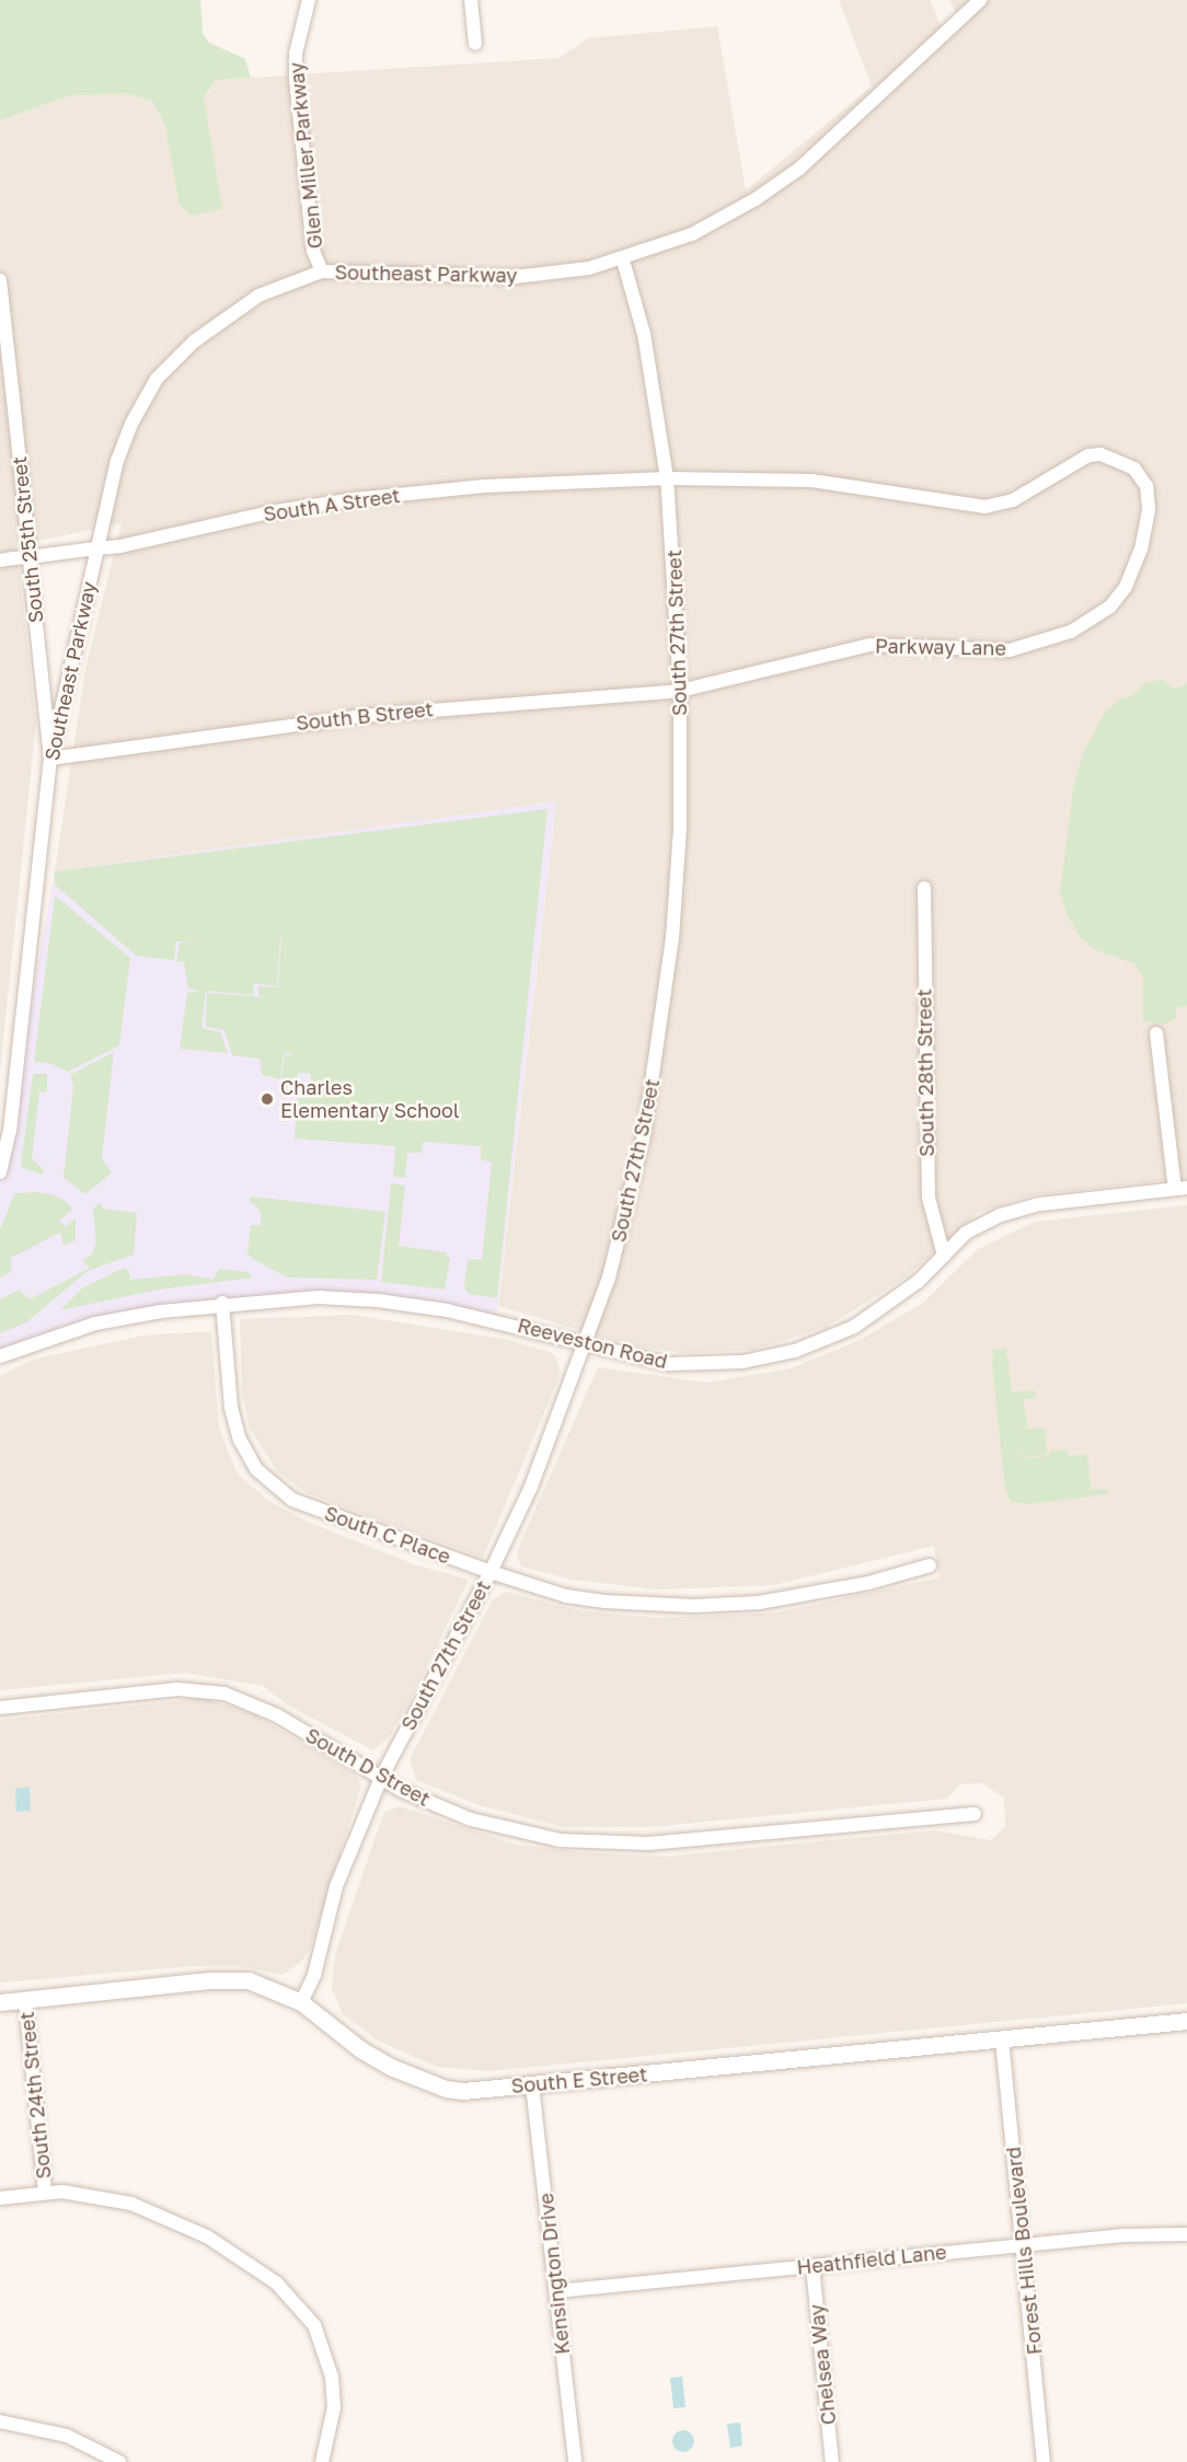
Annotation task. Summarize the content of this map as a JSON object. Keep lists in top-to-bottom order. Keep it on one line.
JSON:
{"streets":{"street":["Glen Miller Parkway","Southeast Parkway","South A Street","South 25th Street","South 27th Street","Parkway Lane","South B Street","South 28th Street","Reeveston Road","South C Place","South D Street","South E Street","South 24th Street","Forest Hills Boulevard","Heathfield Lane","Kensington Drive","Chelsea Way"]},"crossings":[["Glen Miller Parkway","Southeast Parkway"],["Southeast Parkway","South A Street"],["Southeast Parkway","South 25th Street"],["Southeast Parkway","South 27th Street"],["Southeast Parkway","South B Street"],["South A Street","South 25th Street"],["South A Street","South 27th Street"],["South A Street","Parkway Lane"],["South 25th Street","South B Street"],["South 27th Street","Parkway Lane"],["South 27th Street","South B Street"],["South 27th Street","Reeveston Road"],["South 27th Street","South C Place"],["South 27th Street","South D Street"],["South 27th Street","South E Street"],["Parkway Lane","South B Street"],["South 28th Street","Reeveston Road"],["Reeveston Road","South C Place"],["South E Street","South 24th Street"],["South E Street","Forest Hills Boulevard"],["South E Street","Kensington Drive"],["Forest Hills Boulevard","Heathfield Lane"],["Heathfield Lane","Kensington Drive"],["Heathfield Lane","Chelsea Way"]],"places":["Charles Elementary School"]}
